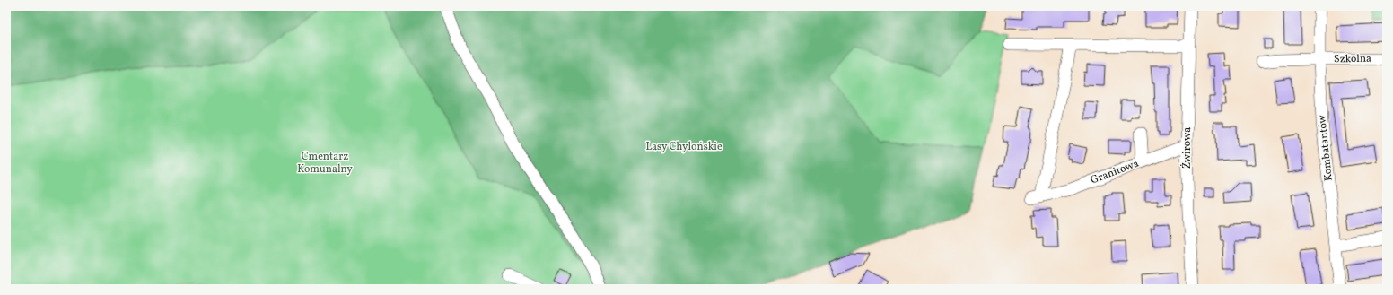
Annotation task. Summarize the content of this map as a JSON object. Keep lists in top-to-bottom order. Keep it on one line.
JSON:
{"streets":{"street":["Szkolna","Żwirowa","Kombatantów","Granitowa"]},"crossings":[["Szkolna","Kombatantów"],["Żwirowa","Granitowa"]],"parks":["Lasy Chylońskie","Cmentarz Komunalny"]}
